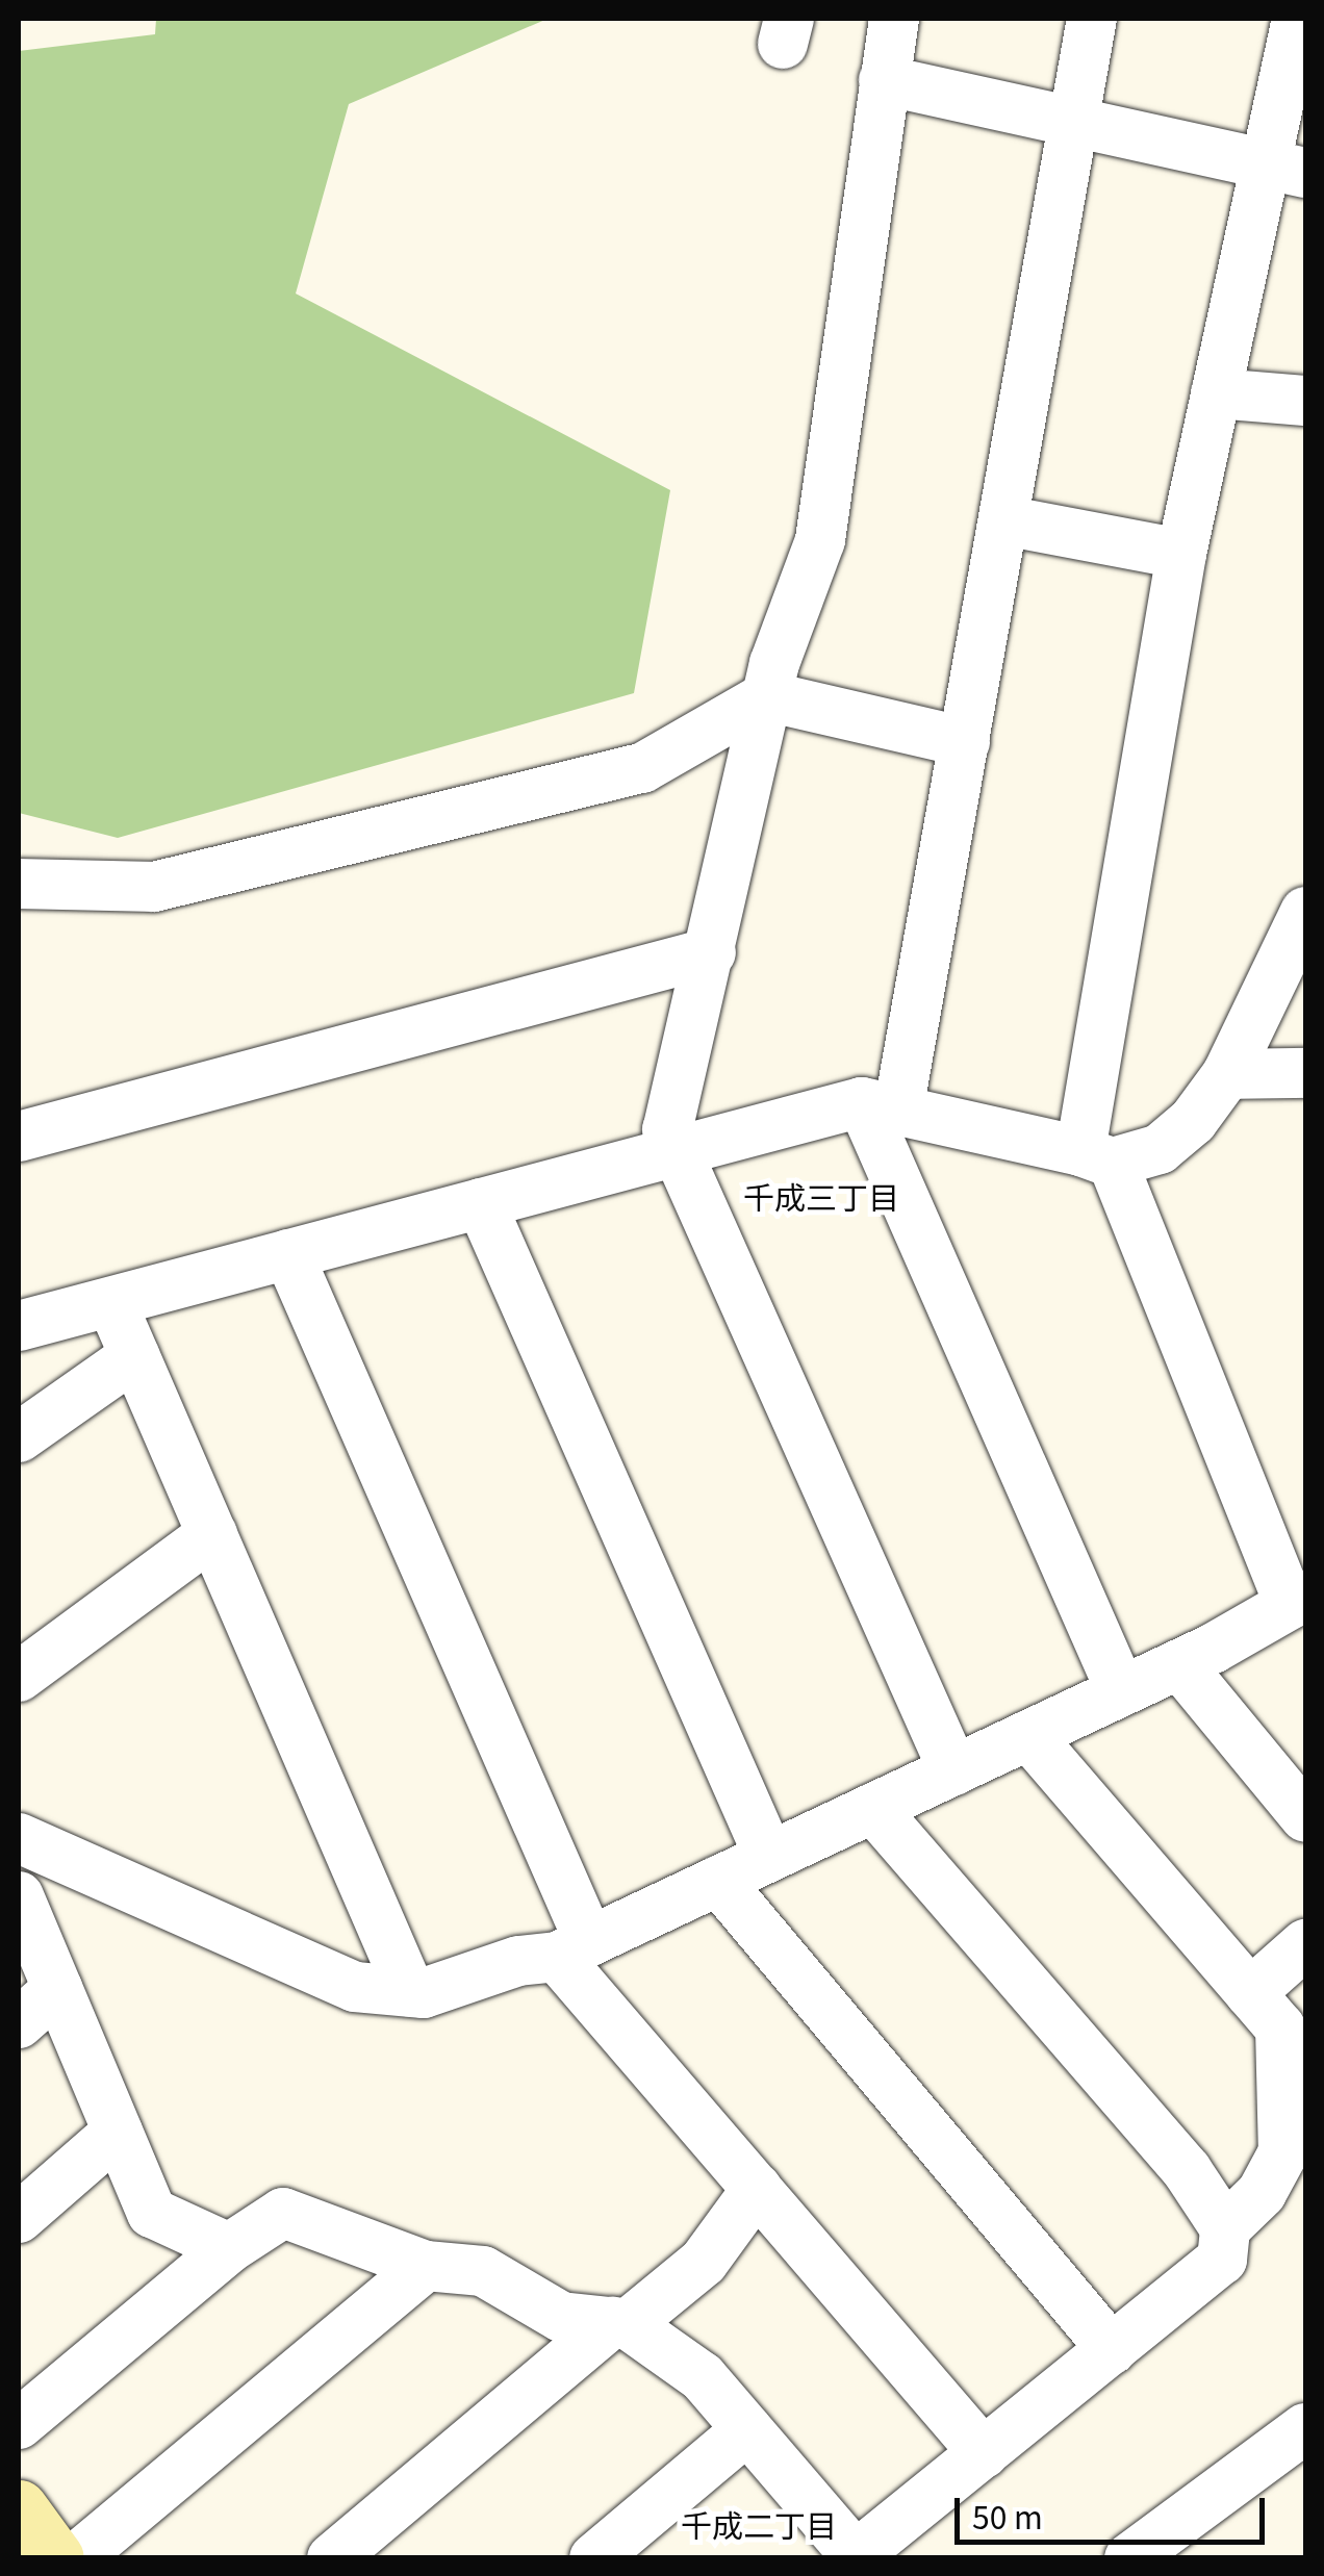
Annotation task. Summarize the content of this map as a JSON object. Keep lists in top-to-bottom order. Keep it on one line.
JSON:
{"districts":["千成三丁目","千成二丁目"],"scale_bar":"50 m"}
